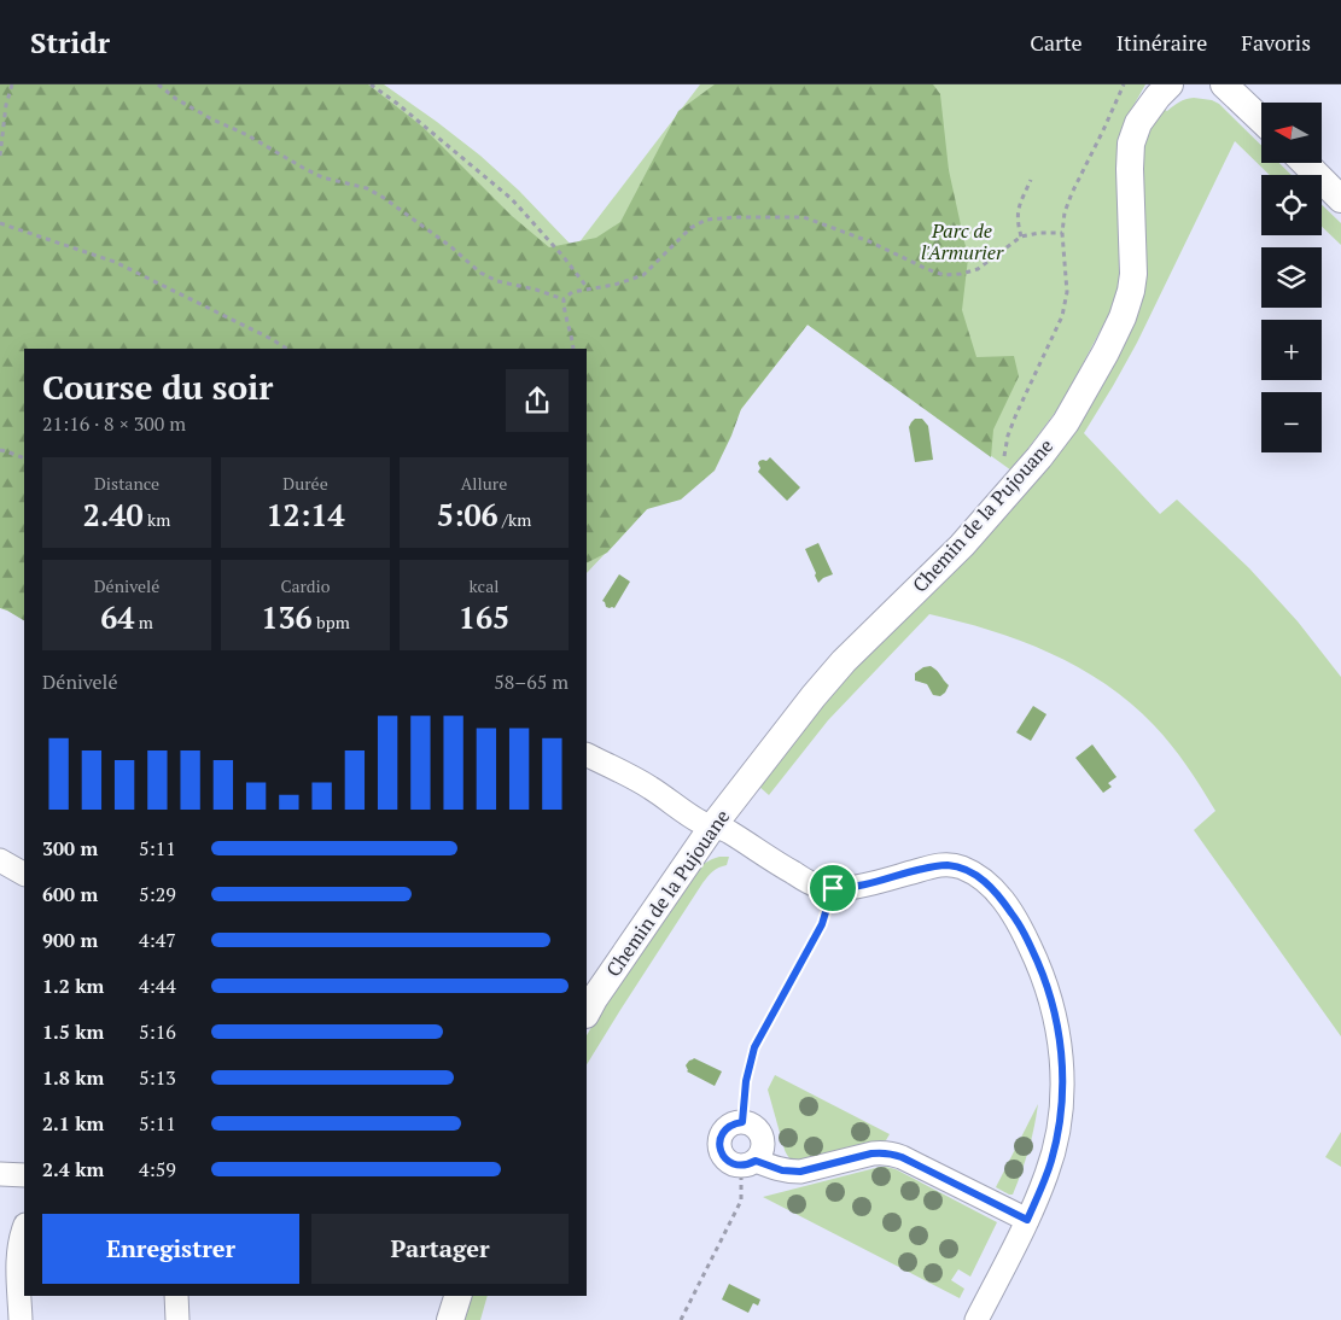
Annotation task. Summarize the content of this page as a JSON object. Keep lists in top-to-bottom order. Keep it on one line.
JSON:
{"streets":{"street":["Chemin de la Pujouane"]},"parks":["Parc de l'Armurier"],"north":"left","page":{"header":"Stridr","nav":["Carte","Itinéraire","Favoris"],"map_buttons":["+","−"],"heading":["Course du soir","21:16 · 8 × 300 m"],"stats":[["Distance","2.40 km"],["Durée","12:14"],["Allure","5:06 /km"],["Dénivelé","64 m"],["Cardio","136 bpm"],["kcal","165"]],"chart":["Dénivelé","58–65 m"],"list":[{"name":"300 m","note":"5:11"},{"name":"600 m","note":"5:29"},{"name":"900 m","note":"4:47"},{"name":"1.2 km","note":"4:44"},{"name":"1.5 km","note":"5:16"},{"name":"1.8 km","note":"5:13"},{"name":"2.1 km","note":"5:11"},{"name":"2.4 km","note":"4:59"}],"buttons":["Enregistrer","Partager"]}}
